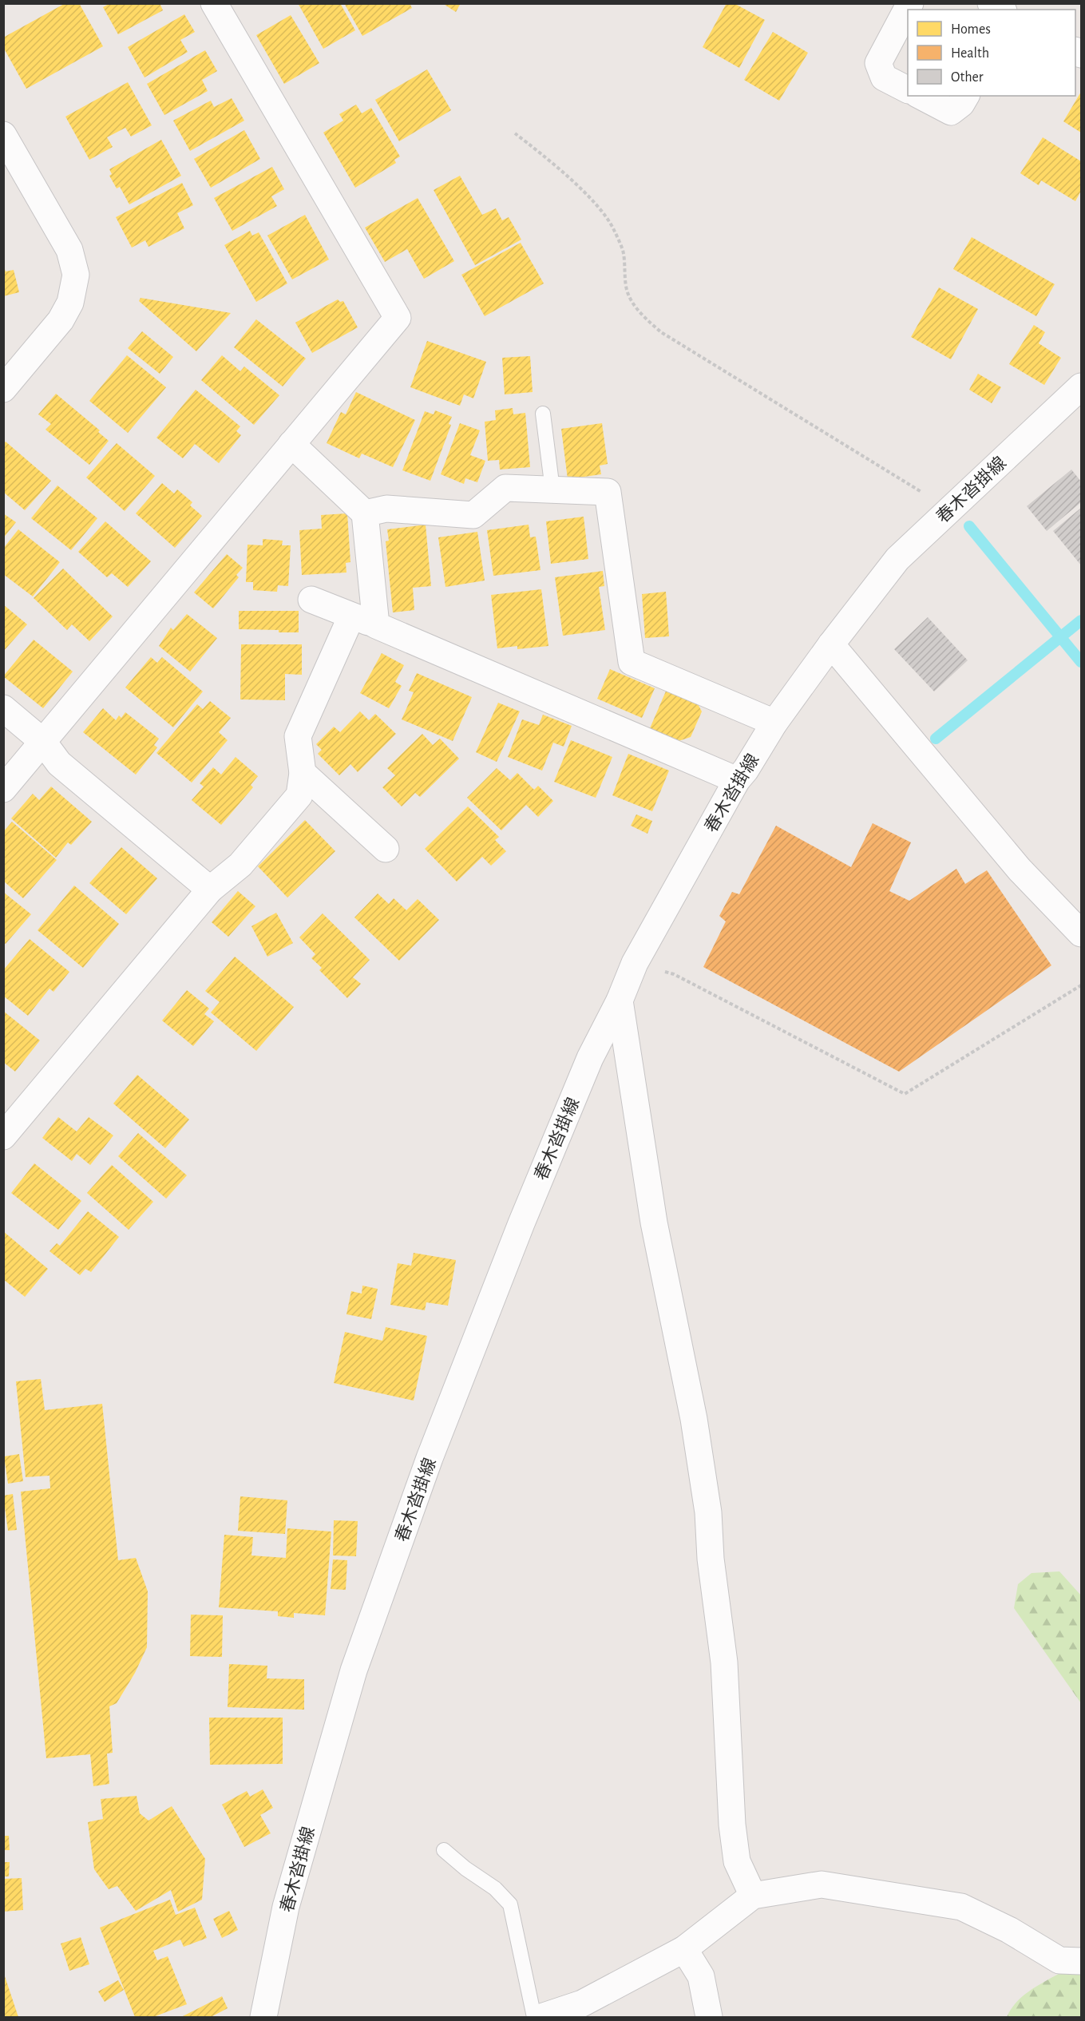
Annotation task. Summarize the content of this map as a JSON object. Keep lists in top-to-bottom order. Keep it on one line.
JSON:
{"streets":{"street":["春木沓掛線"]},"legend":["Homes","Health","Other"]}
